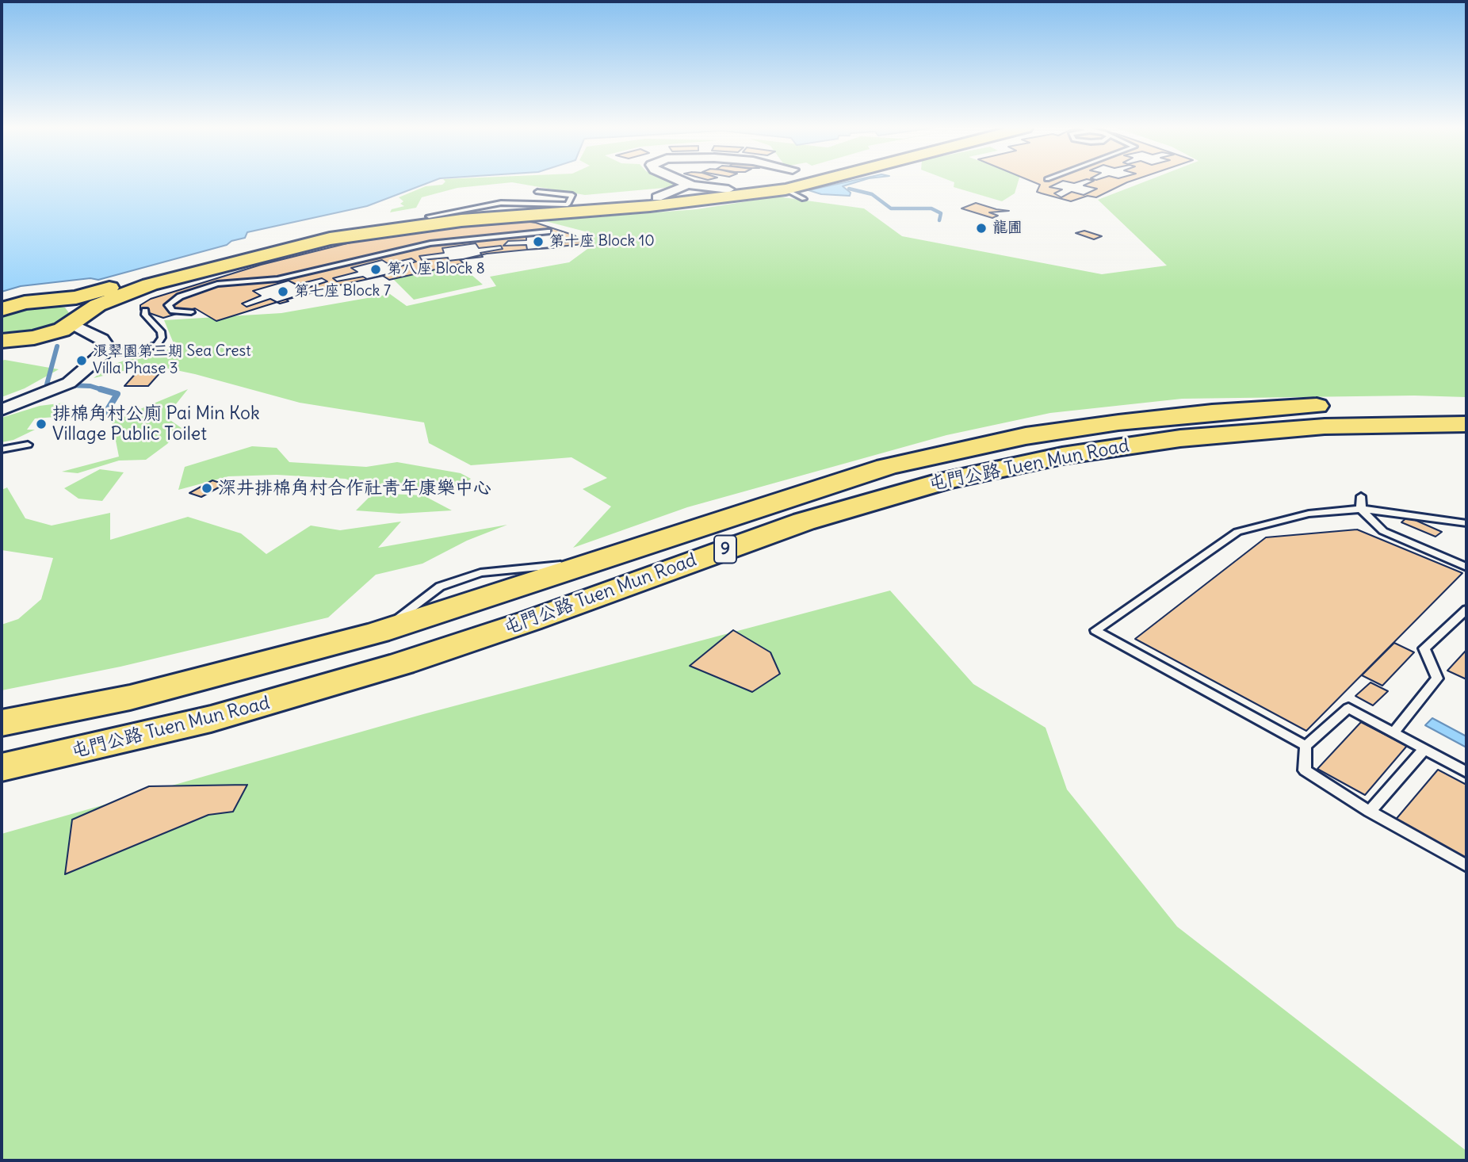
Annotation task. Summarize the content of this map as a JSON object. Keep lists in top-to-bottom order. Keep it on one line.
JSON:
{"streets":{"main road":["屯門公路 Tuen Mun Road","9"]},"places":["龍圃","第十座 Block 10","第八座 Block 8","第七座 Block 7","浪翠園第三期 Sea Crest Villa Phase 3","排棉角村公廁 Pai Min Kok Village Public Toilet","深井排棉角村合作社青年康樂中心"]}
